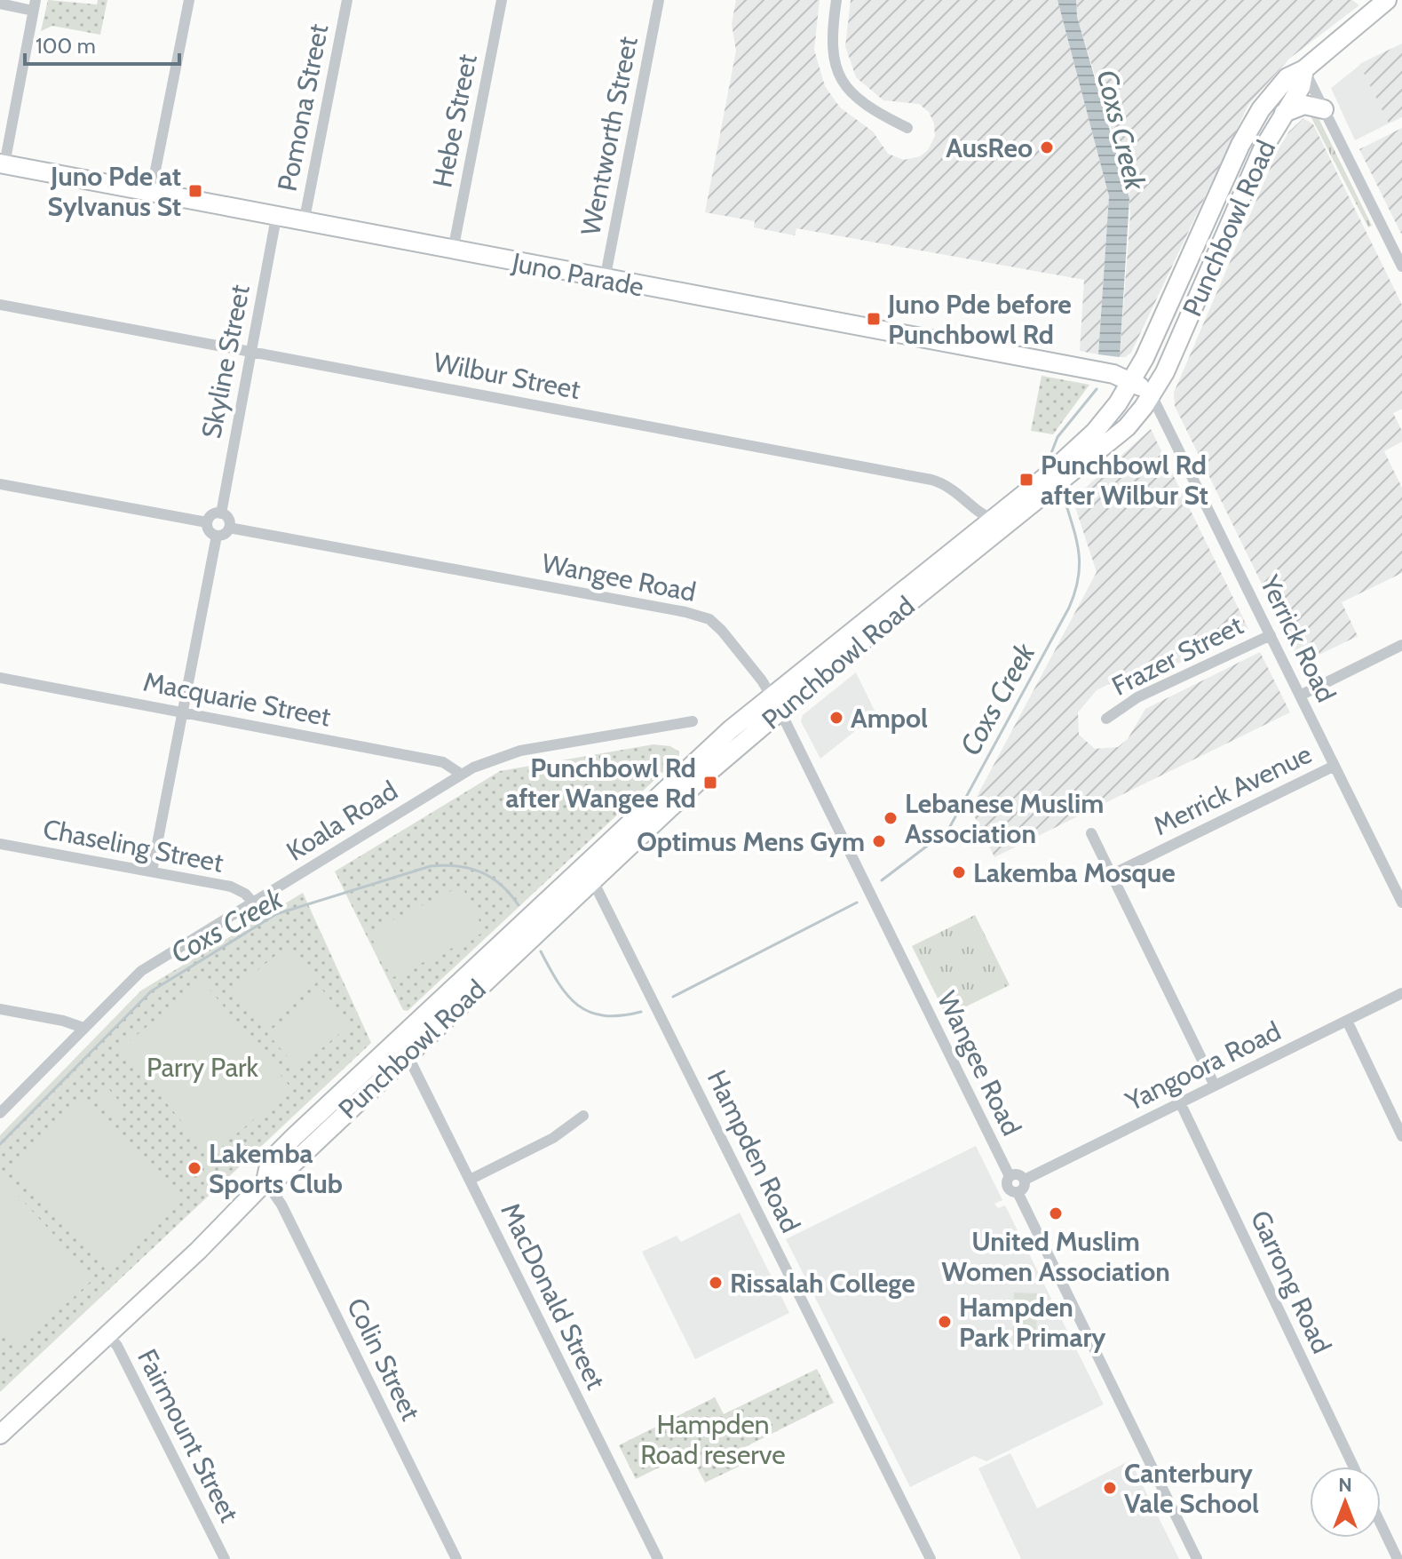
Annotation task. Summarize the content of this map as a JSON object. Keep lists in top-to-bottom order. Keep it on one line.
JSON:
{"streets":{"main road":["Punchbowl Road","Juno Parade"],"street":["Pomona Street","Hebe Street","Wentworth Street","Skyline Street","Wilbur Street","Wangee Road","Yerrick Road","Frazer Street","Macquarie Street","Merrick Avenue","Koala Road","Chaseling Street","Yangoora Road","Hampden Road","Garrong Road","MacDonald Street","Colin Street","Fairmount Street"]},"crossings":[["Pomona Street","Juno Parade"],["Hebe Street","Juno Parade"],["Wentworth Street","Juno Parade"],["Punchbowl Road","Juno Parade"],["Punchbowl Road","Wilbur Street"],["Punchbowl Road","Wangee Road"],["Punchbowl Road","Yerrick Road"],["Punchbowl Road","Hampden Road"],["Punchbowl Road","MacDonald Street"],["Punchbowl Road","Colin Street"],["Punchbowl Road","Fairmount Street"],["Juno Parade","Skyline Street"],["Juno Parade","Yerrick Road"],["Skyline Street","Wilbur Street"],["Skyline Street","Wangee Road"],["Wangee Road","Yangoora Road"],["Yerrick Road","Frazer Street"],["Yerrick Road","Merrick Avenue"],["Macquarie Street","Koala Road"],["Koala Road","Chaseling Street"],["Yangoora Road","Garrong Road"]],"water":["Coxs Creek"],"parks":["Parry Park","Hampden Road reserve"],"places":{"other":["AusReo","Ampol","Lebanese Muslim Association","Optimus Mens Gym","Lakemba Mosque","Lakemba Sports Club","United Muslim Women Association","Rissalah College","Hampden Park Primary","Canterbury Vale School"],"transit":["Juno Pde at Sylvanus St","Juno Pde before Punchbowl Rd","Punchbowl Rd after Wilbur St","Punchbowl Rd after Wangee Rd"]},"scale_bar":"100 m","north":"top"}
